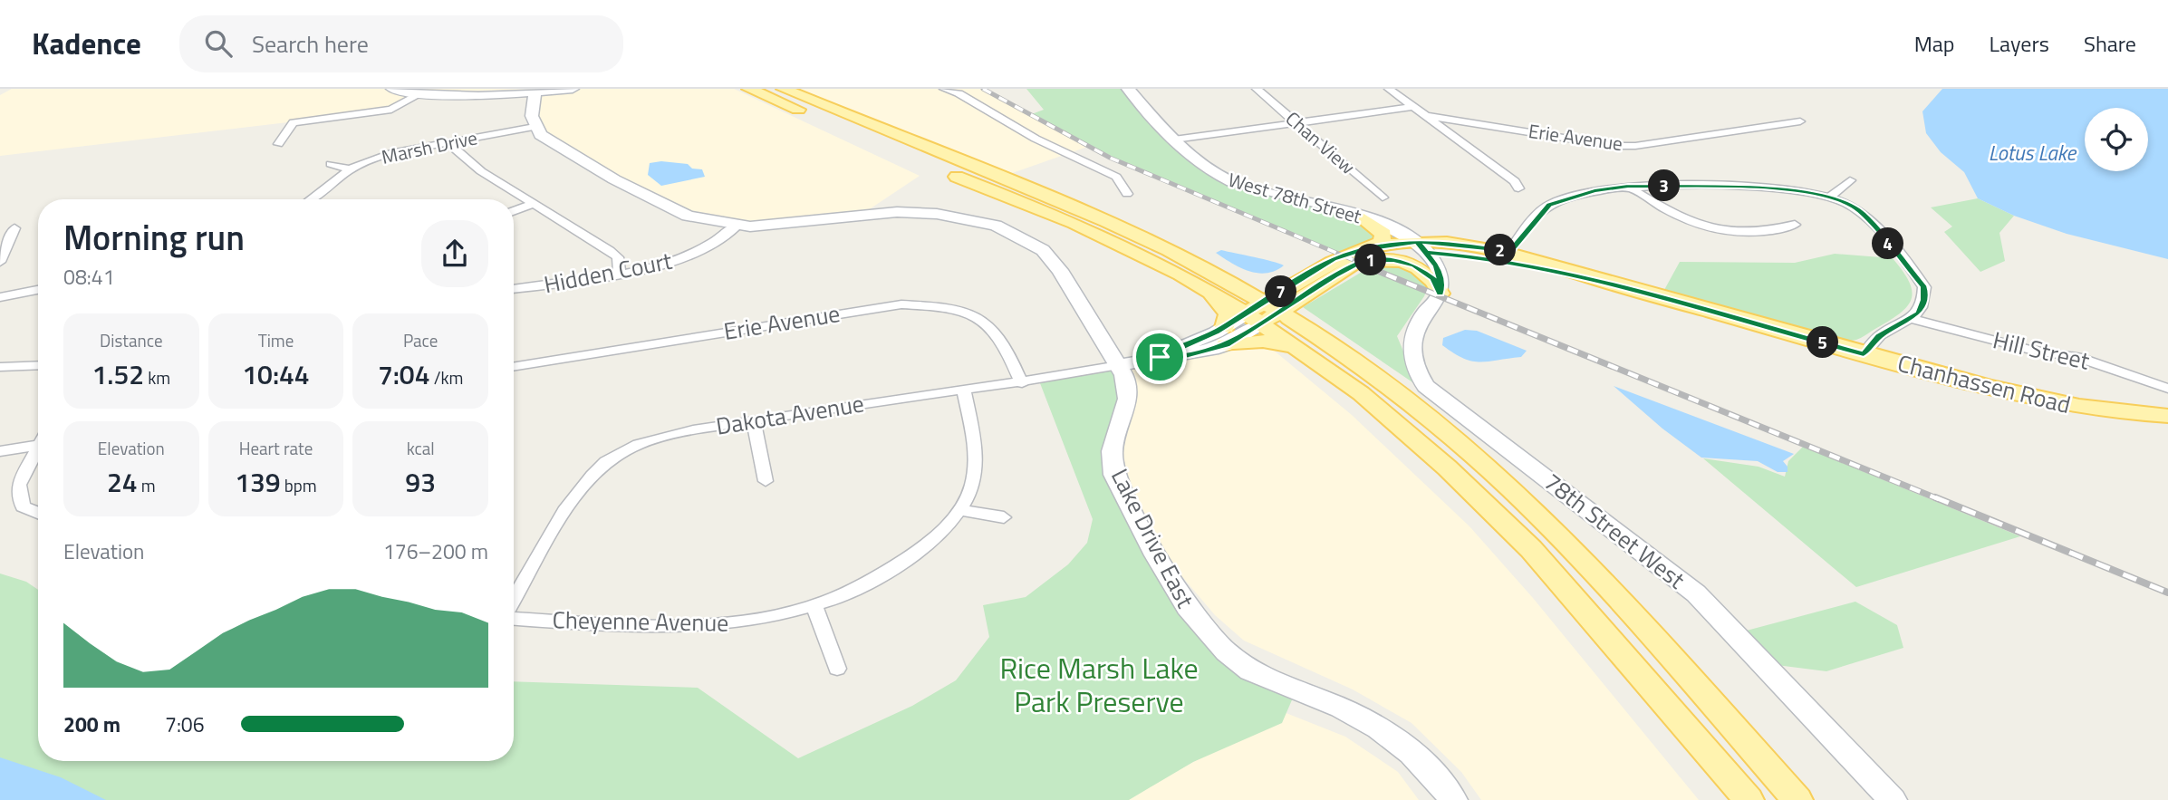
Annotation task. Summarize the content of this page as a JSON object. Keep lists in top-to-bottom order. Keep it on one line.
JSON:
{"streets":{"main road":["Chanhassen Road"],"street":["Erie Avenue","Chan View","Marsh Drive","West 78th Street","Hidden Court","Hill Street","Dakota Avenue","78th Street West","Lake Drive East","Cheyenne Avenue"]},"crossings":[["Erie Avenue","Dakota Avenue"],["Marsh Drive","Lake Drive East"],["West 78th Street","Chanhassen Road"],["Hidden Court","Lake Drive East"],["Chanhassen Road","Dakota Avenue"],["Dakota Avenue","Lake Drive East"],["Dakota Avenue","Cheyenne Avenue"]],"water":["Lotus Lake"],"parks":["Rice Marsh Lake Park Preserve"],"page":{"header":"Kadence","search":"Search here","nav":["Map","Layers","Share"],"pins":["3","4","2","1","7","5"],"heading":["Morning run","08:41"],"stats":[["Distance","1.52 km"],["Time","10:44"],["Pace","7:04 /km"],["Elevation","24 m"],["Heart rate","139 bpm"],["kcal","93"]],"chart":["Elevation","176–200 m"],"list":[{"name":"200 m","note":"7:06"}]}}
